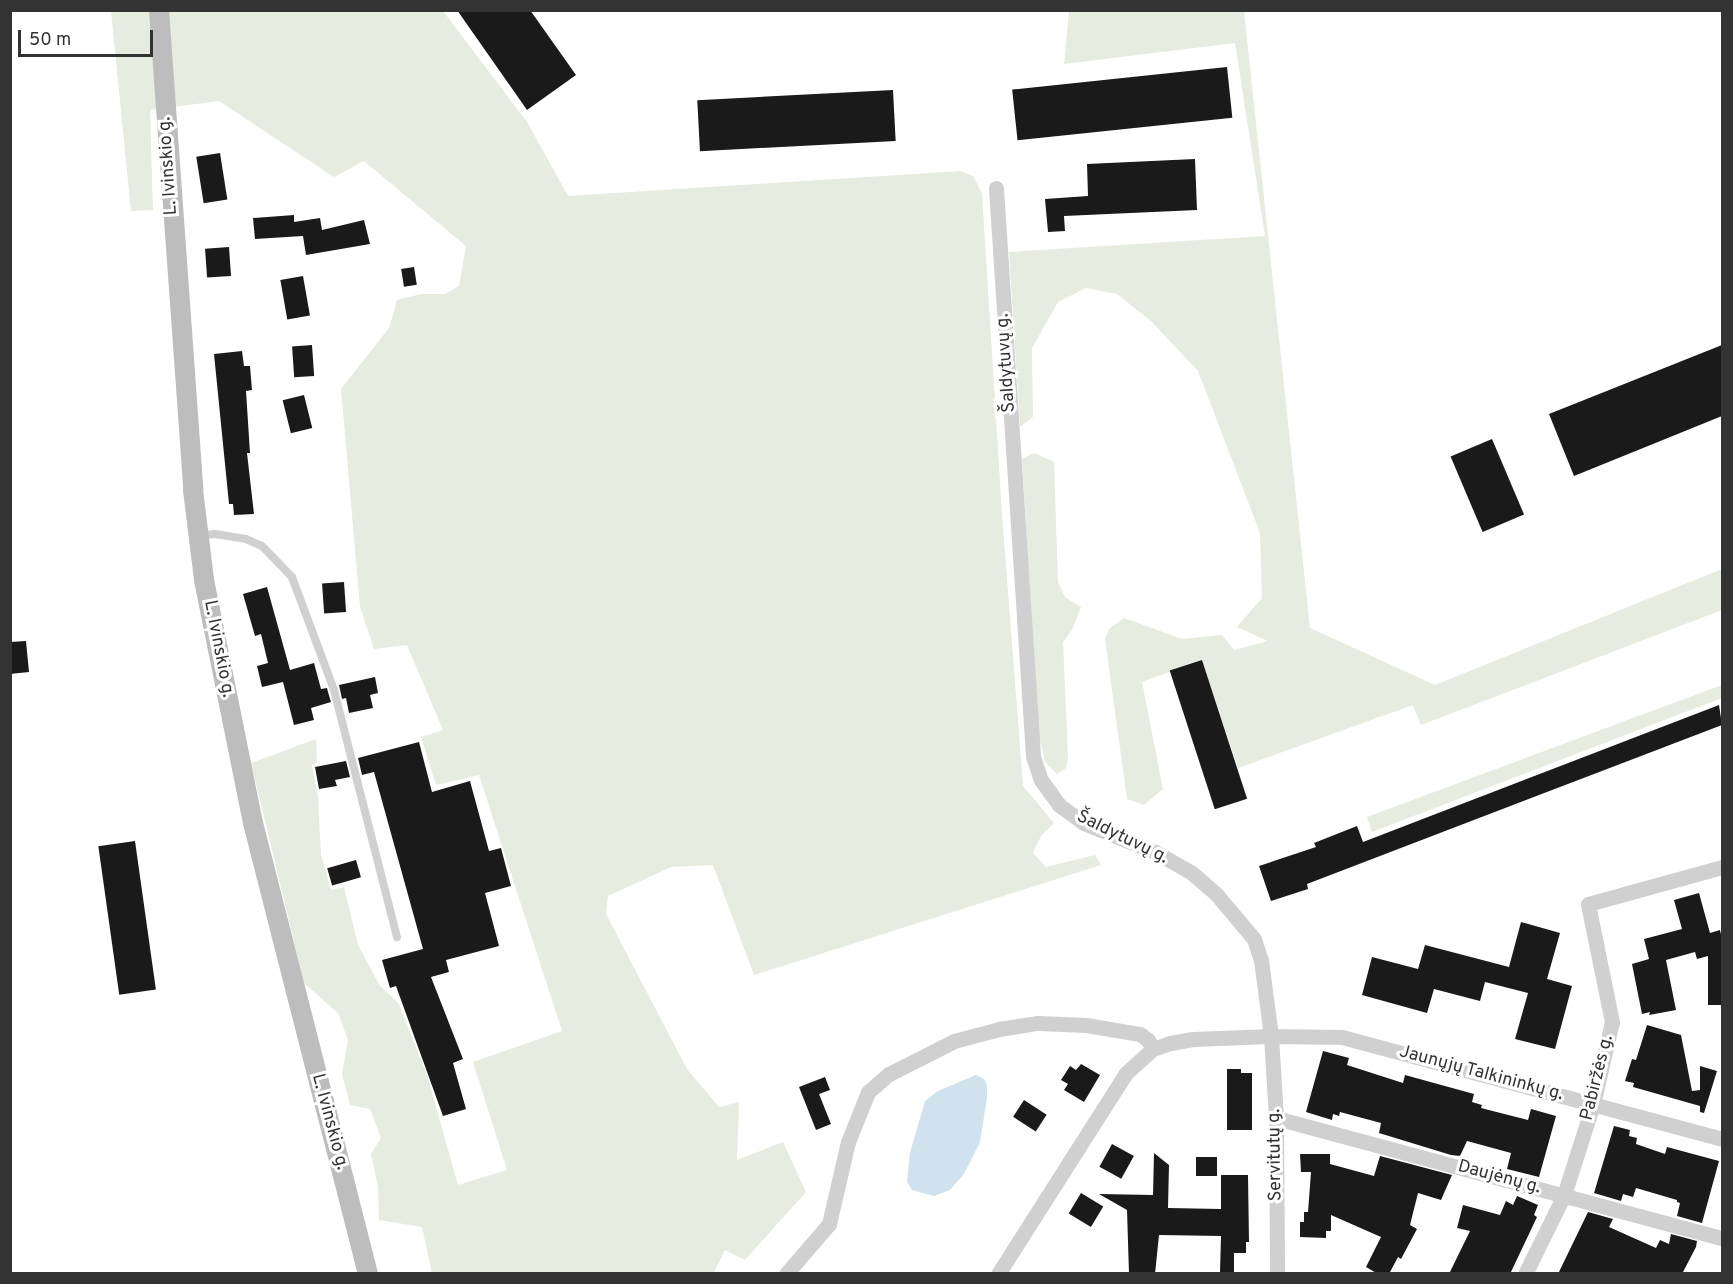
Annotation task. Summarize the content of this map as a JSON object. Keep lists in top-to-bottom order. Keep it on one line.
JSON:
{"streets":{"street":["L. Ivinskio g.","Šaldytuvų g.","Jaunųjų Talkininkų g.","Pabiržės g.","Servitutų g.","Daujėnų g."]},"crossings":[["Šaldytuvų g.","Jaunųjų Talkininkų g."],["Šaldytuvų g.","Servitutų g."],["Jaunųjų Talkininkų g.","Pabiržės g."],["Jaunųjų Talkininkų g.","Servitutų g."],["Pabiržės g.","Daujėnų g."],["Servitutų g.","Daujėnų g."]],"scale_bar":"50 m"}
